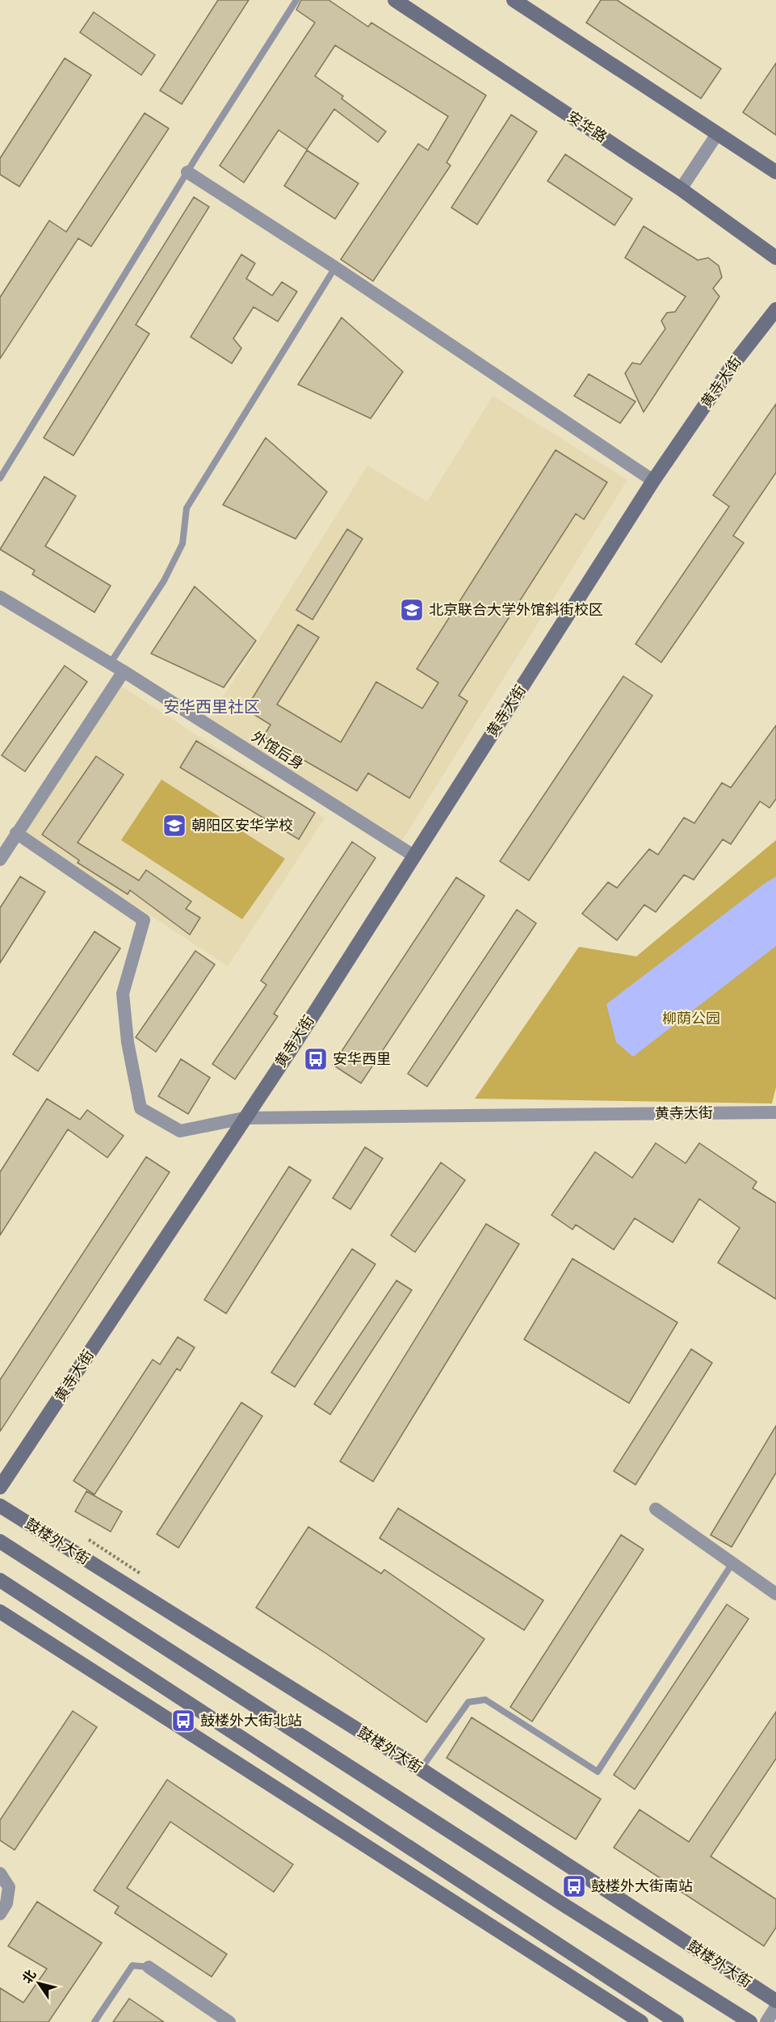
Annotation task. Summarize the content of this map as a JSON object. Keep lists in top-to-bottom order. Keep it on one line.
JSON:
{"streets":{"street":["安华路","黄寺大街","外馆后身","鼓楼外大街"]},"crossings":[["黄寺大街","外馆后身"]],"districts":["安华西里社区"],"parks":["柳荫公园"],"places":{"school or university":["北京联合大学外馆斜街校区","朝阳区安华学校"],"bus stop":["安华西里","鼓楼外大街北站","鼓楼外大街南站"]},"north":"top left"}
